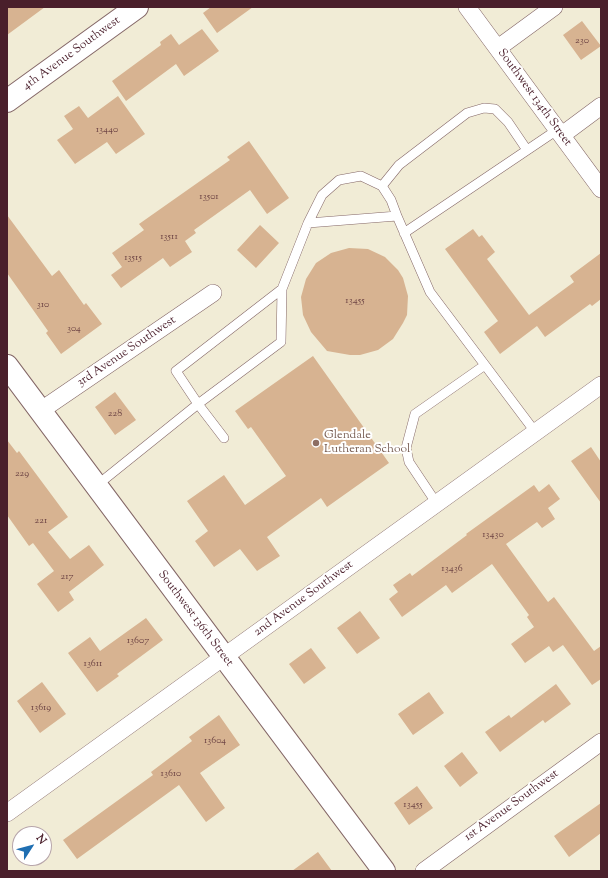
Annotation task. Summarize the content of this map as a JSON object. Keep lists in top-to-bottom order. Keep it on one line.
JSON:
{"streets":{"street":["4th Avenue Southwest","Southwest 134th Street","3rd Avenue Southwest","2nd Avenue Southwest","Southwest 136th Street","1st Avenue Southwest"]},"crossings":[["3rd Avenue Southwest","Southwest 136th Street"],["2nd Avenue Southwest","Southwest 136th Street"]],"places":["Glendale Lutheran School"],"house_numbers":["230","13440","13501","13511","13515","13455","310","304","228","229","221","13430","13436","217","13607","13611","13619","13604","13610","13455"],"north":"top right"}
